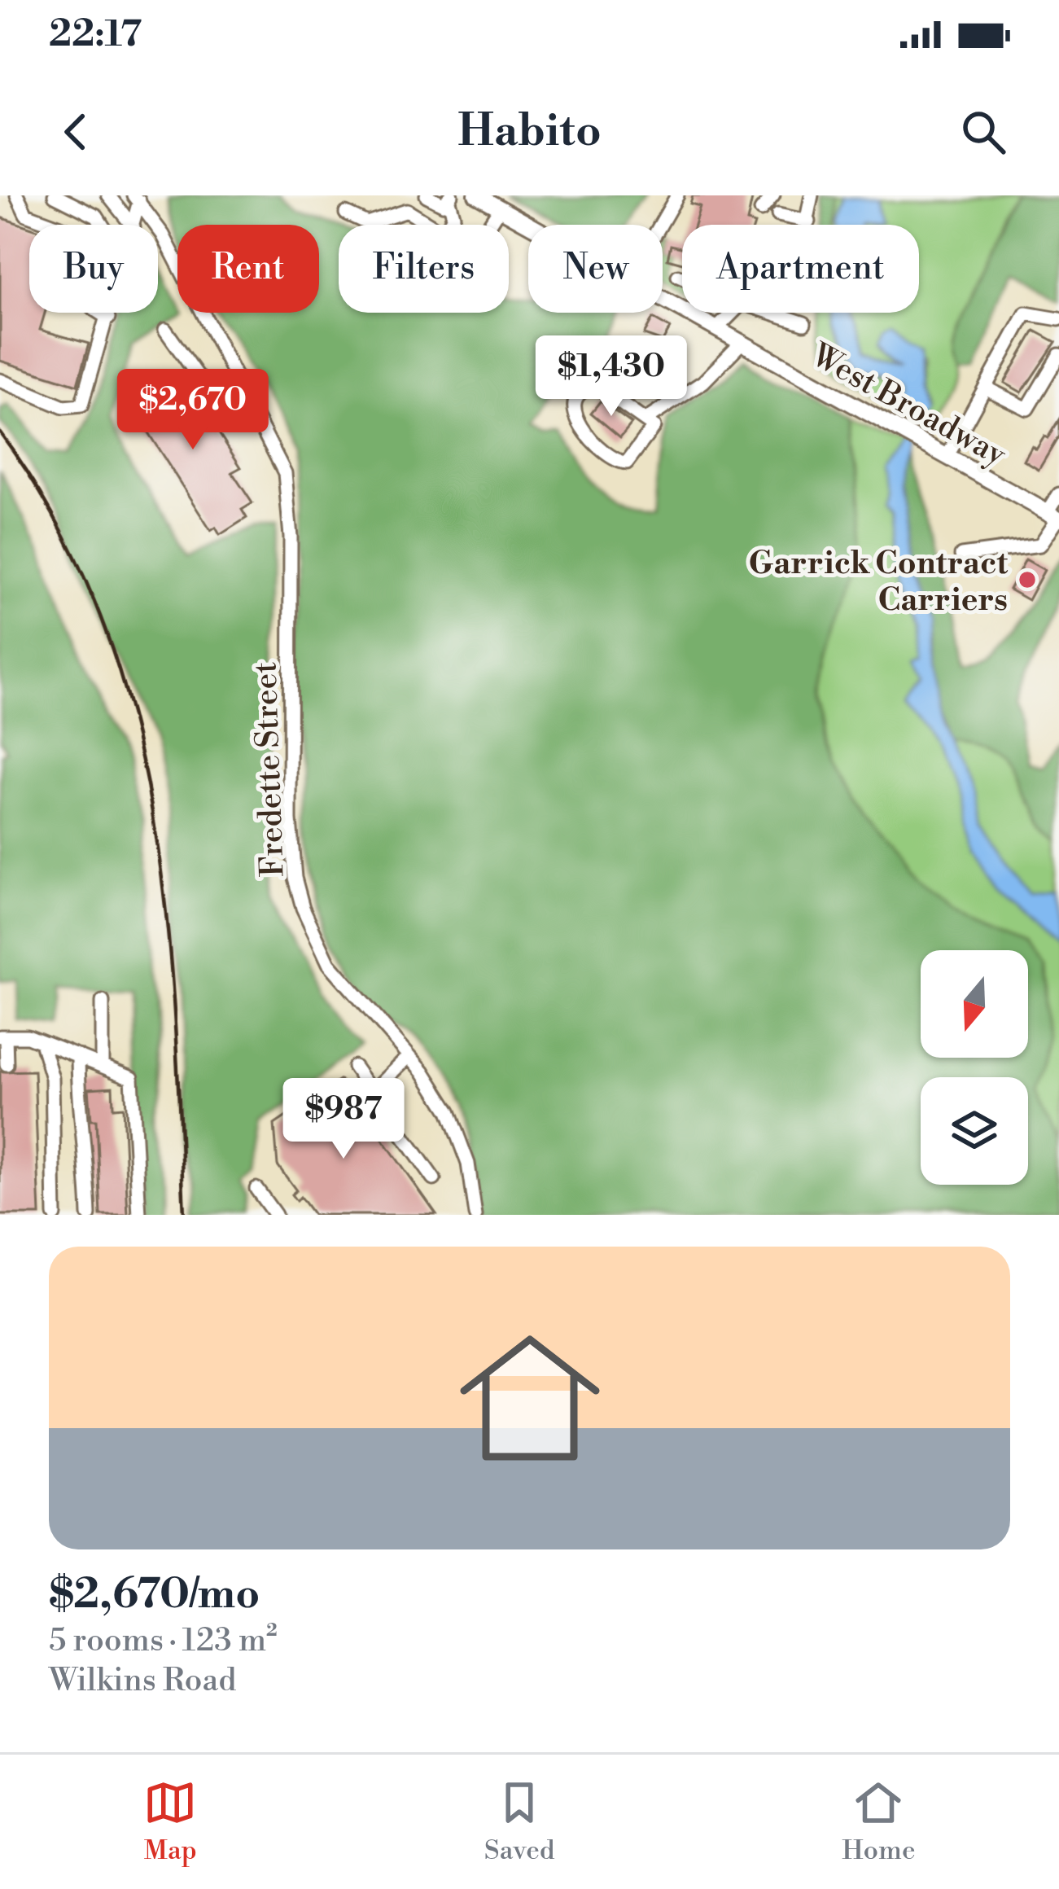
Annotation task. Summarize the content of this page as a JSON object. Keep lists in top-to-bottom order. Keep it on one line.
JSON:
{"streets":{"main road":["West Broadway"],"street":["Fredette Street"]},"places":["Garrick Contract Carriers"],"north":"bottom","page":{"status":"22:17","header":"Habito","chip":["Buy","Rent","Filters","New","Apartment"],"price":["$1,430","$2,670","$987"],"list":[{"name":"$2,670/mo","note":"5 rooms · 123 m² · Wilkins Road"}],"tabs":["Map","Saved","Home"]}}
